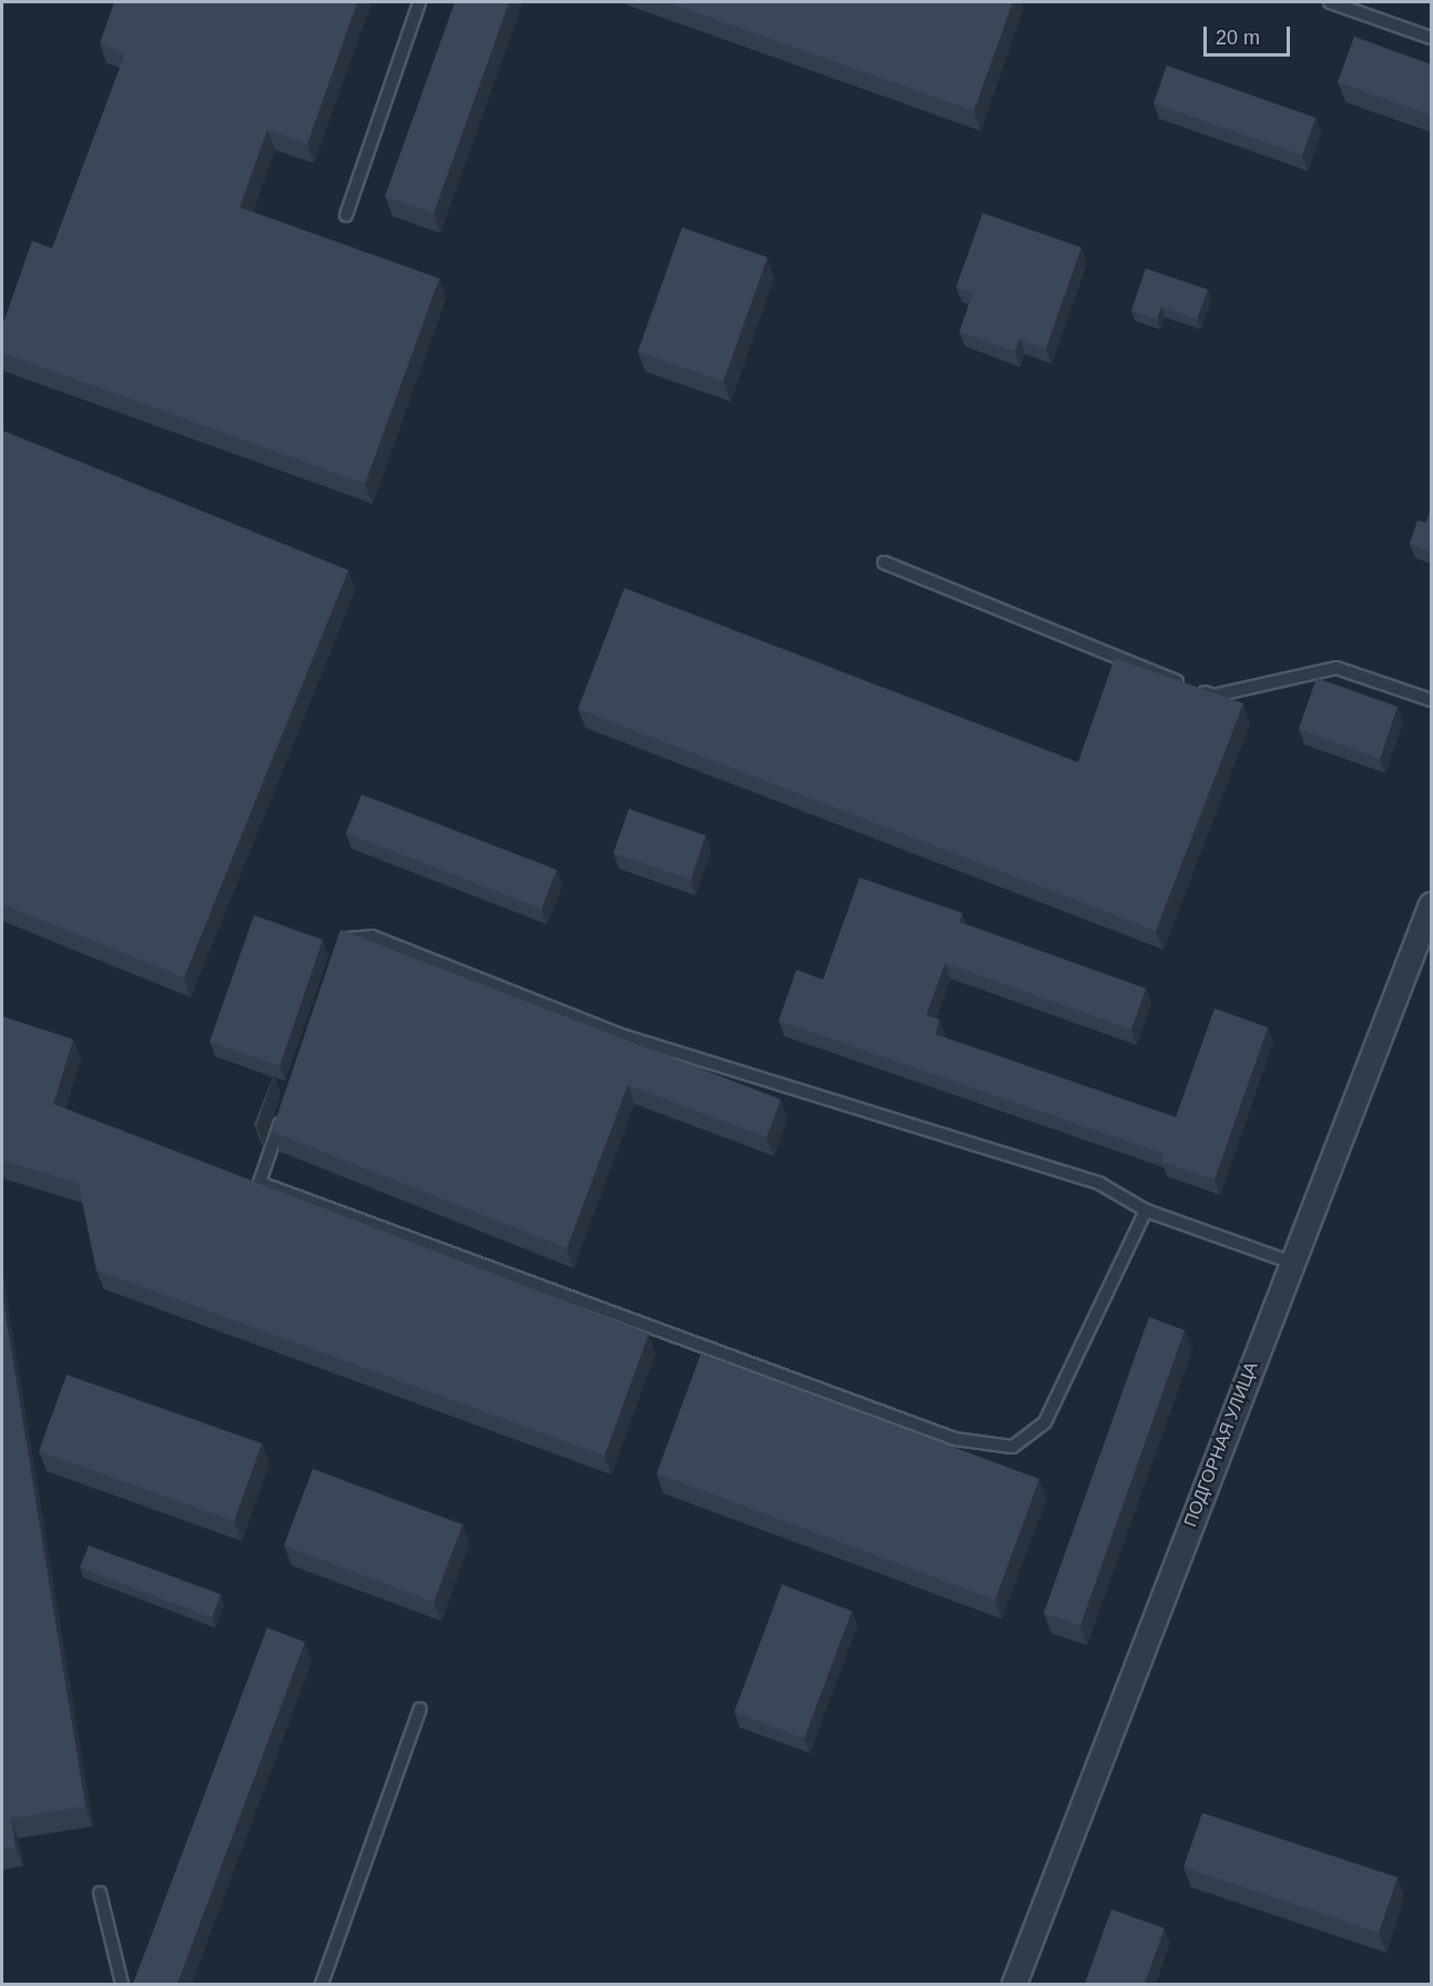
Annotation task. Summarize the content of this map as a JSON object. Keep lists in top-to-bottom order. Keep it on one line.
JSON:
{"streets":{"street":["ПОДГОРНАЯ УЛИЦА"]},"scale_bar":"20 m"}
